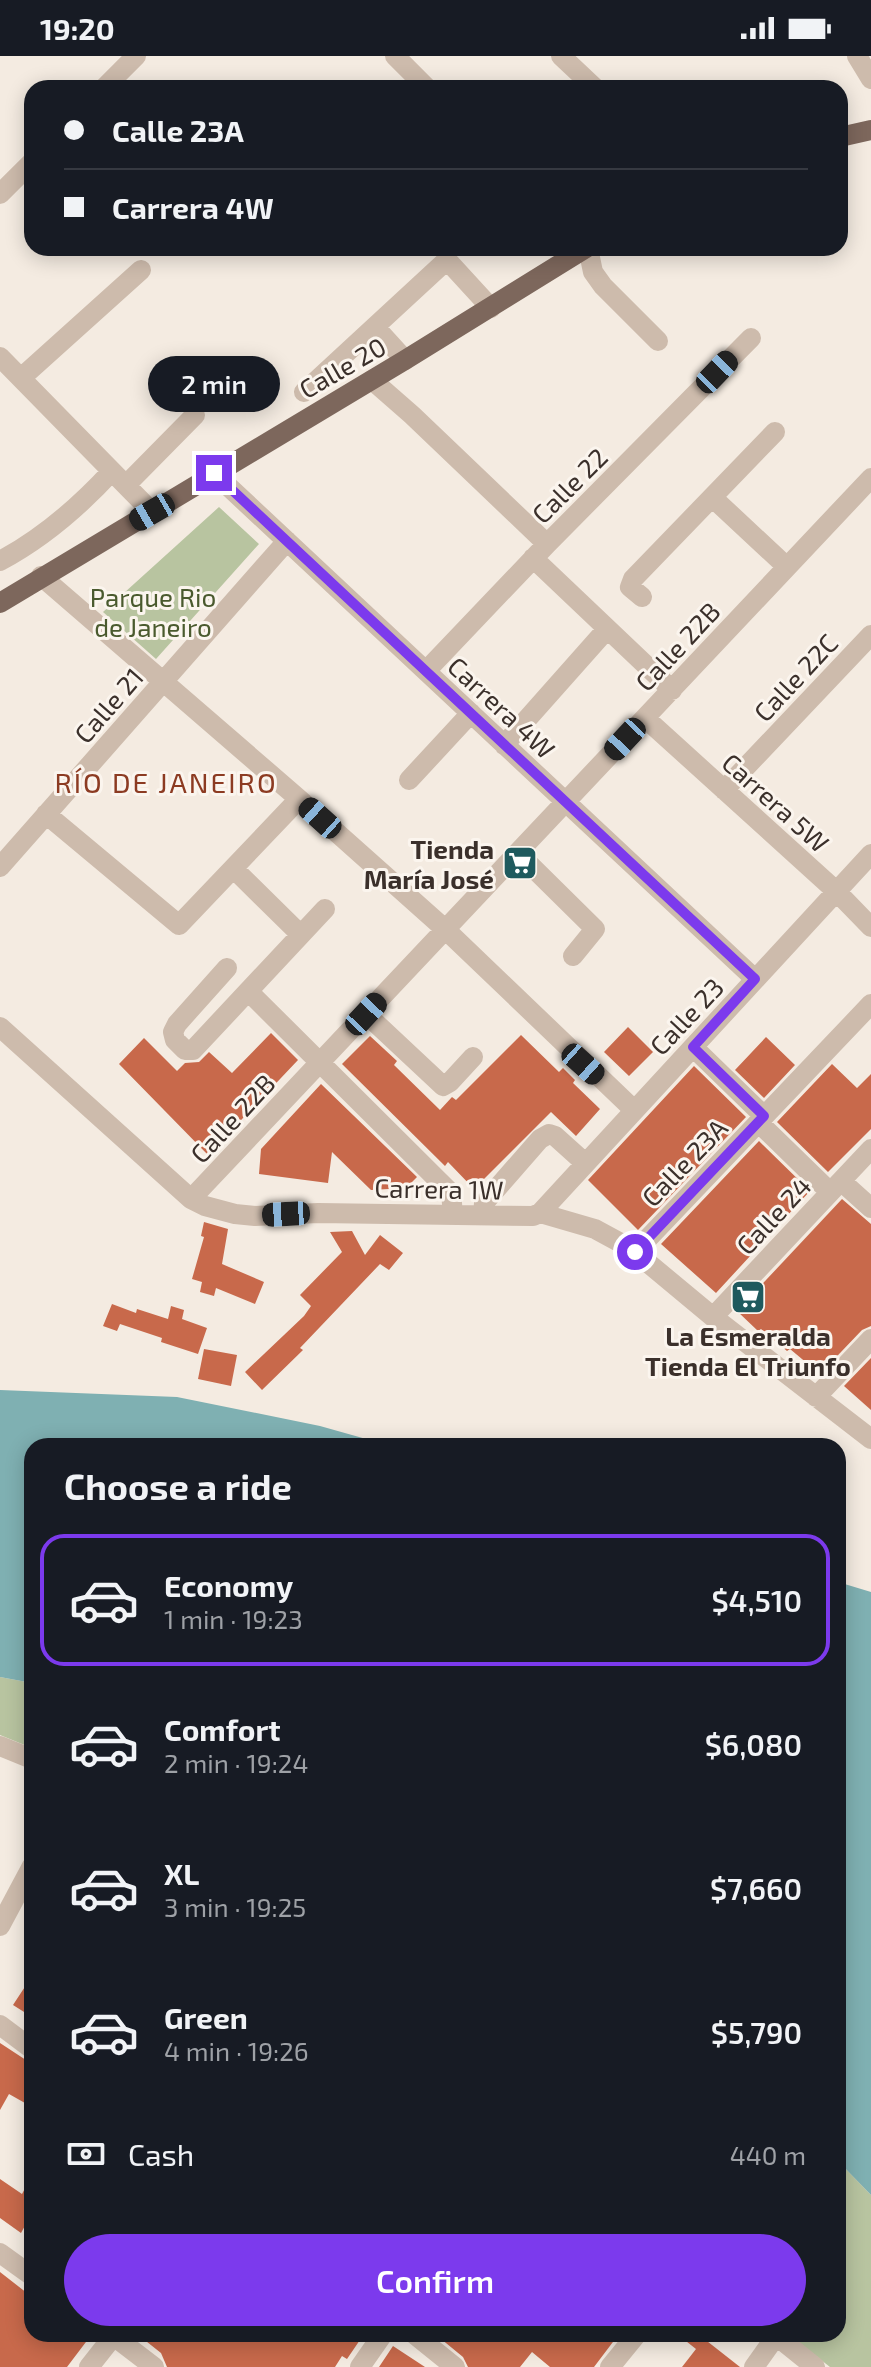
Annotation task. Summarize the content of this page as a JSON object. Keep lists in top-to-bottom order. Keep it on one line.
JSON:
{"streets":{"main road":["Calle 20"],"street":["Calle 22","Calle 22B","Calle 22C","Calle 21","Carrera 4W","Carrera 5W","Calle 23","Calle 23A","Carrera 1W","Calle 24"]},"crossings":[["Calle 20","Carrera 4W"],["Calle 22","Carrera 4W"],["Calle 22B","Carrera 4W"],["Calle 22B","Carrera 5W"],["Calle 22B","Carrera 1W"],["Calle 22C","Carrera 5W"],["Calle 21","Carrera 4W"],["Carrera 4W","Calle 23"],["Carrera 5W","Calle 23"],["Calle 23","Carrera 1W"],["Calle 23A","Carrera 1W"],["Carrera 1W","Calle 24"]],"districts":["RÍO DE JANEIRO"],"parks":["Parque Rio de Janeiro"],"places":{"supermarket":["Tienda María José","La Esmeralda Tienda El Triunfo"]},"page":{"status":"19:20","banner":["Calle 23A","Carrera 4W"],"bubble":"2 min","heading":"Choose a ride","list":[{"name":"Economy","note":"1 min · 19:23","value":"$4,510"},{"name":"Comfort","note":"2 min · 19:24","value":"$6,080"},{"name":"XL","note":"3 min · 19:25","value":"$7,660"},{"name":"Green","note":"4 min · 19:26","value":"$5,790"}],"pay":["Cash","440 m"],"buttons":"Confirm"}}
